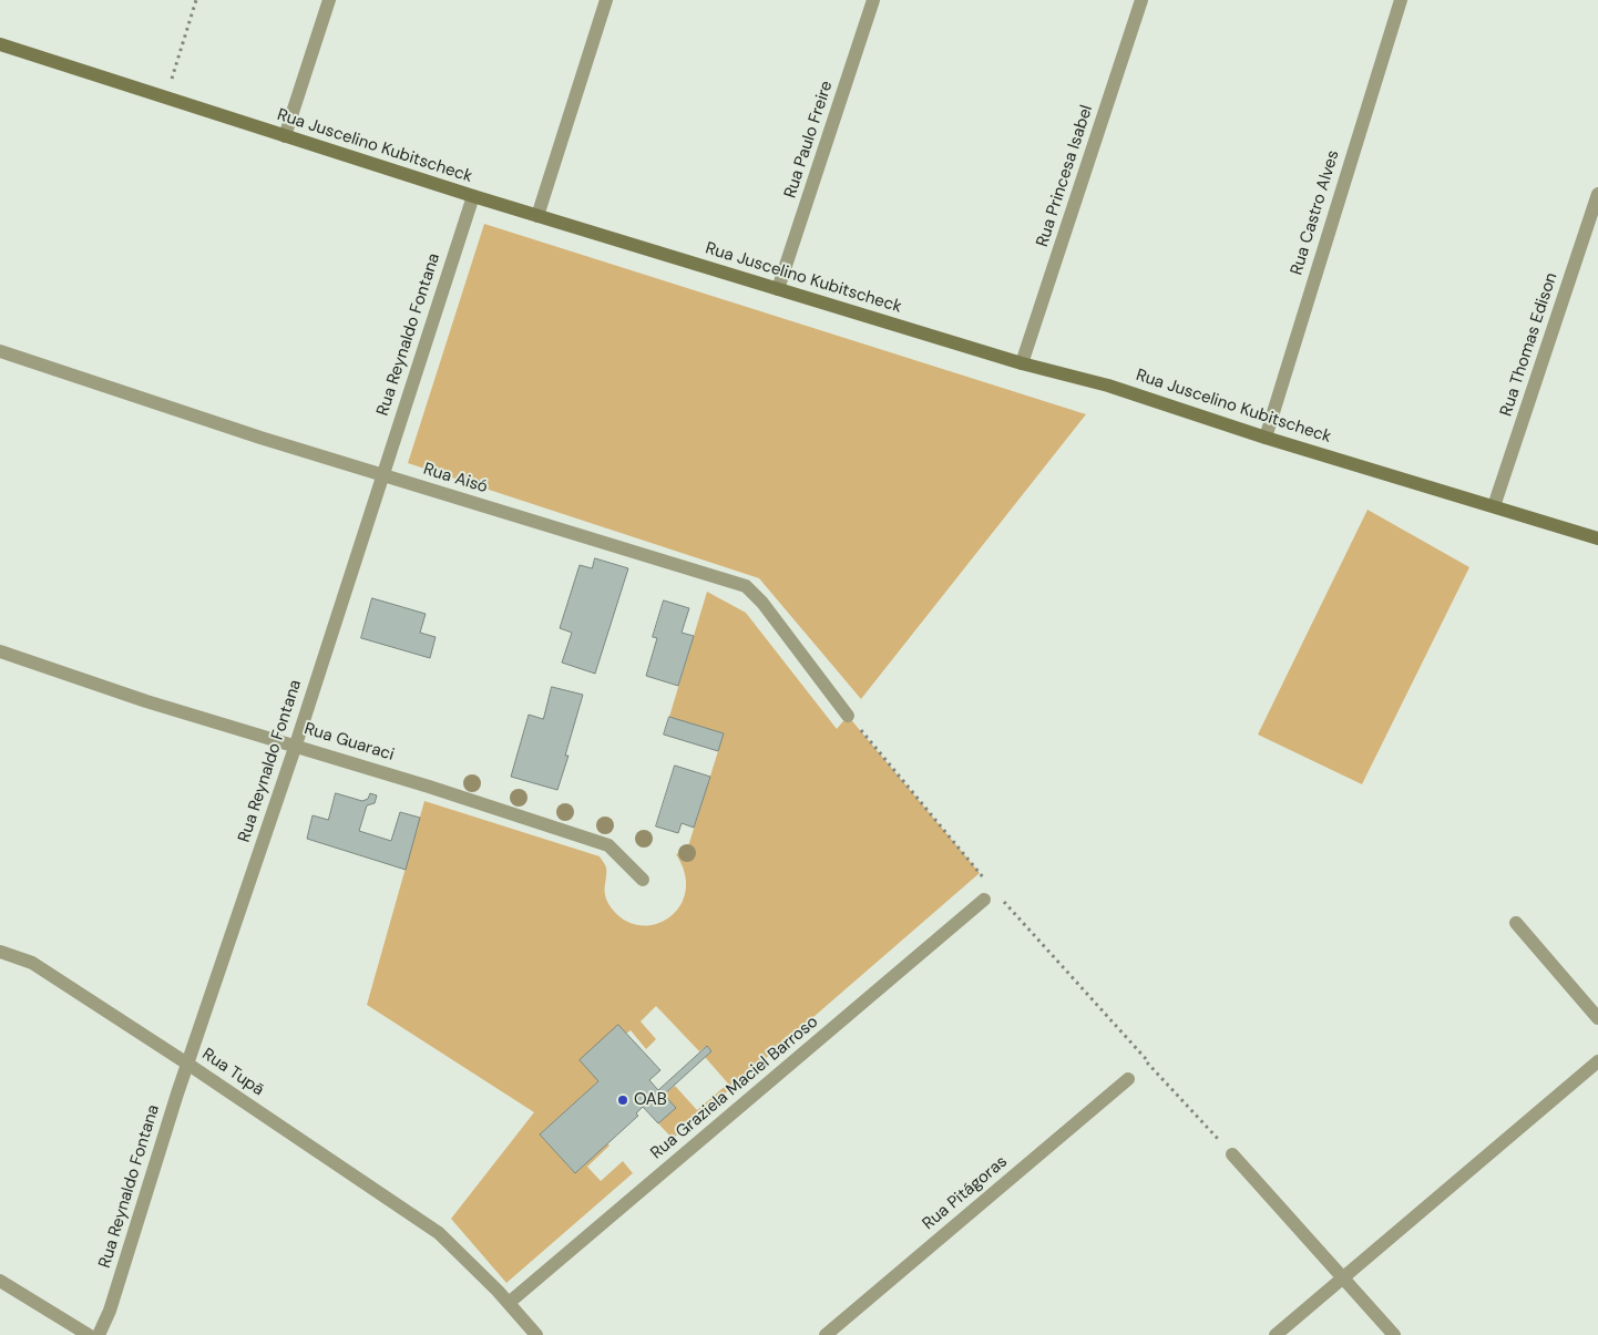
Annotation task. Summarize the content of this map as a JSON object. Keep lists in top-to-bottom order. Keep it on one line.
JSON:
{"streets":{"street":["Rua Paulo Freire","Rua Juscelino Kubitscheck","Rua Princesa Isabel","Rua Castro Alves","Rua Reynaldo Fontana","Rua Thomas Edison","Rua Aisó","Rua Guaraci","Rua Tupã","Rua Graziela Maciel Barroso","Rua Pitágoras"]},"crossings":[["Rua Paulo Freire","Rua Juscelino Kubitscheck"],["Rua Juscelino Kubitscheck","Rua Princesa Isabel"],["Rua Juscelino Kubitscheck","Rua Castro Alves"],["Rua Juscelino Kubitscheck","Rua Reynaldo Fontana"],["Rua Juscelino Kubitscheck","Rua Thomas Edison"],["Rua Reynaldo Fontana","Rua Aisó"],["Rua Reynaldo Fontana","Rua Guaraci"],["Rua Reynaldo Fontana","Rua Tupã"],["Rua Tupã","Rua Graziela Maciel Barroso"]],"places":["OAB"]}
